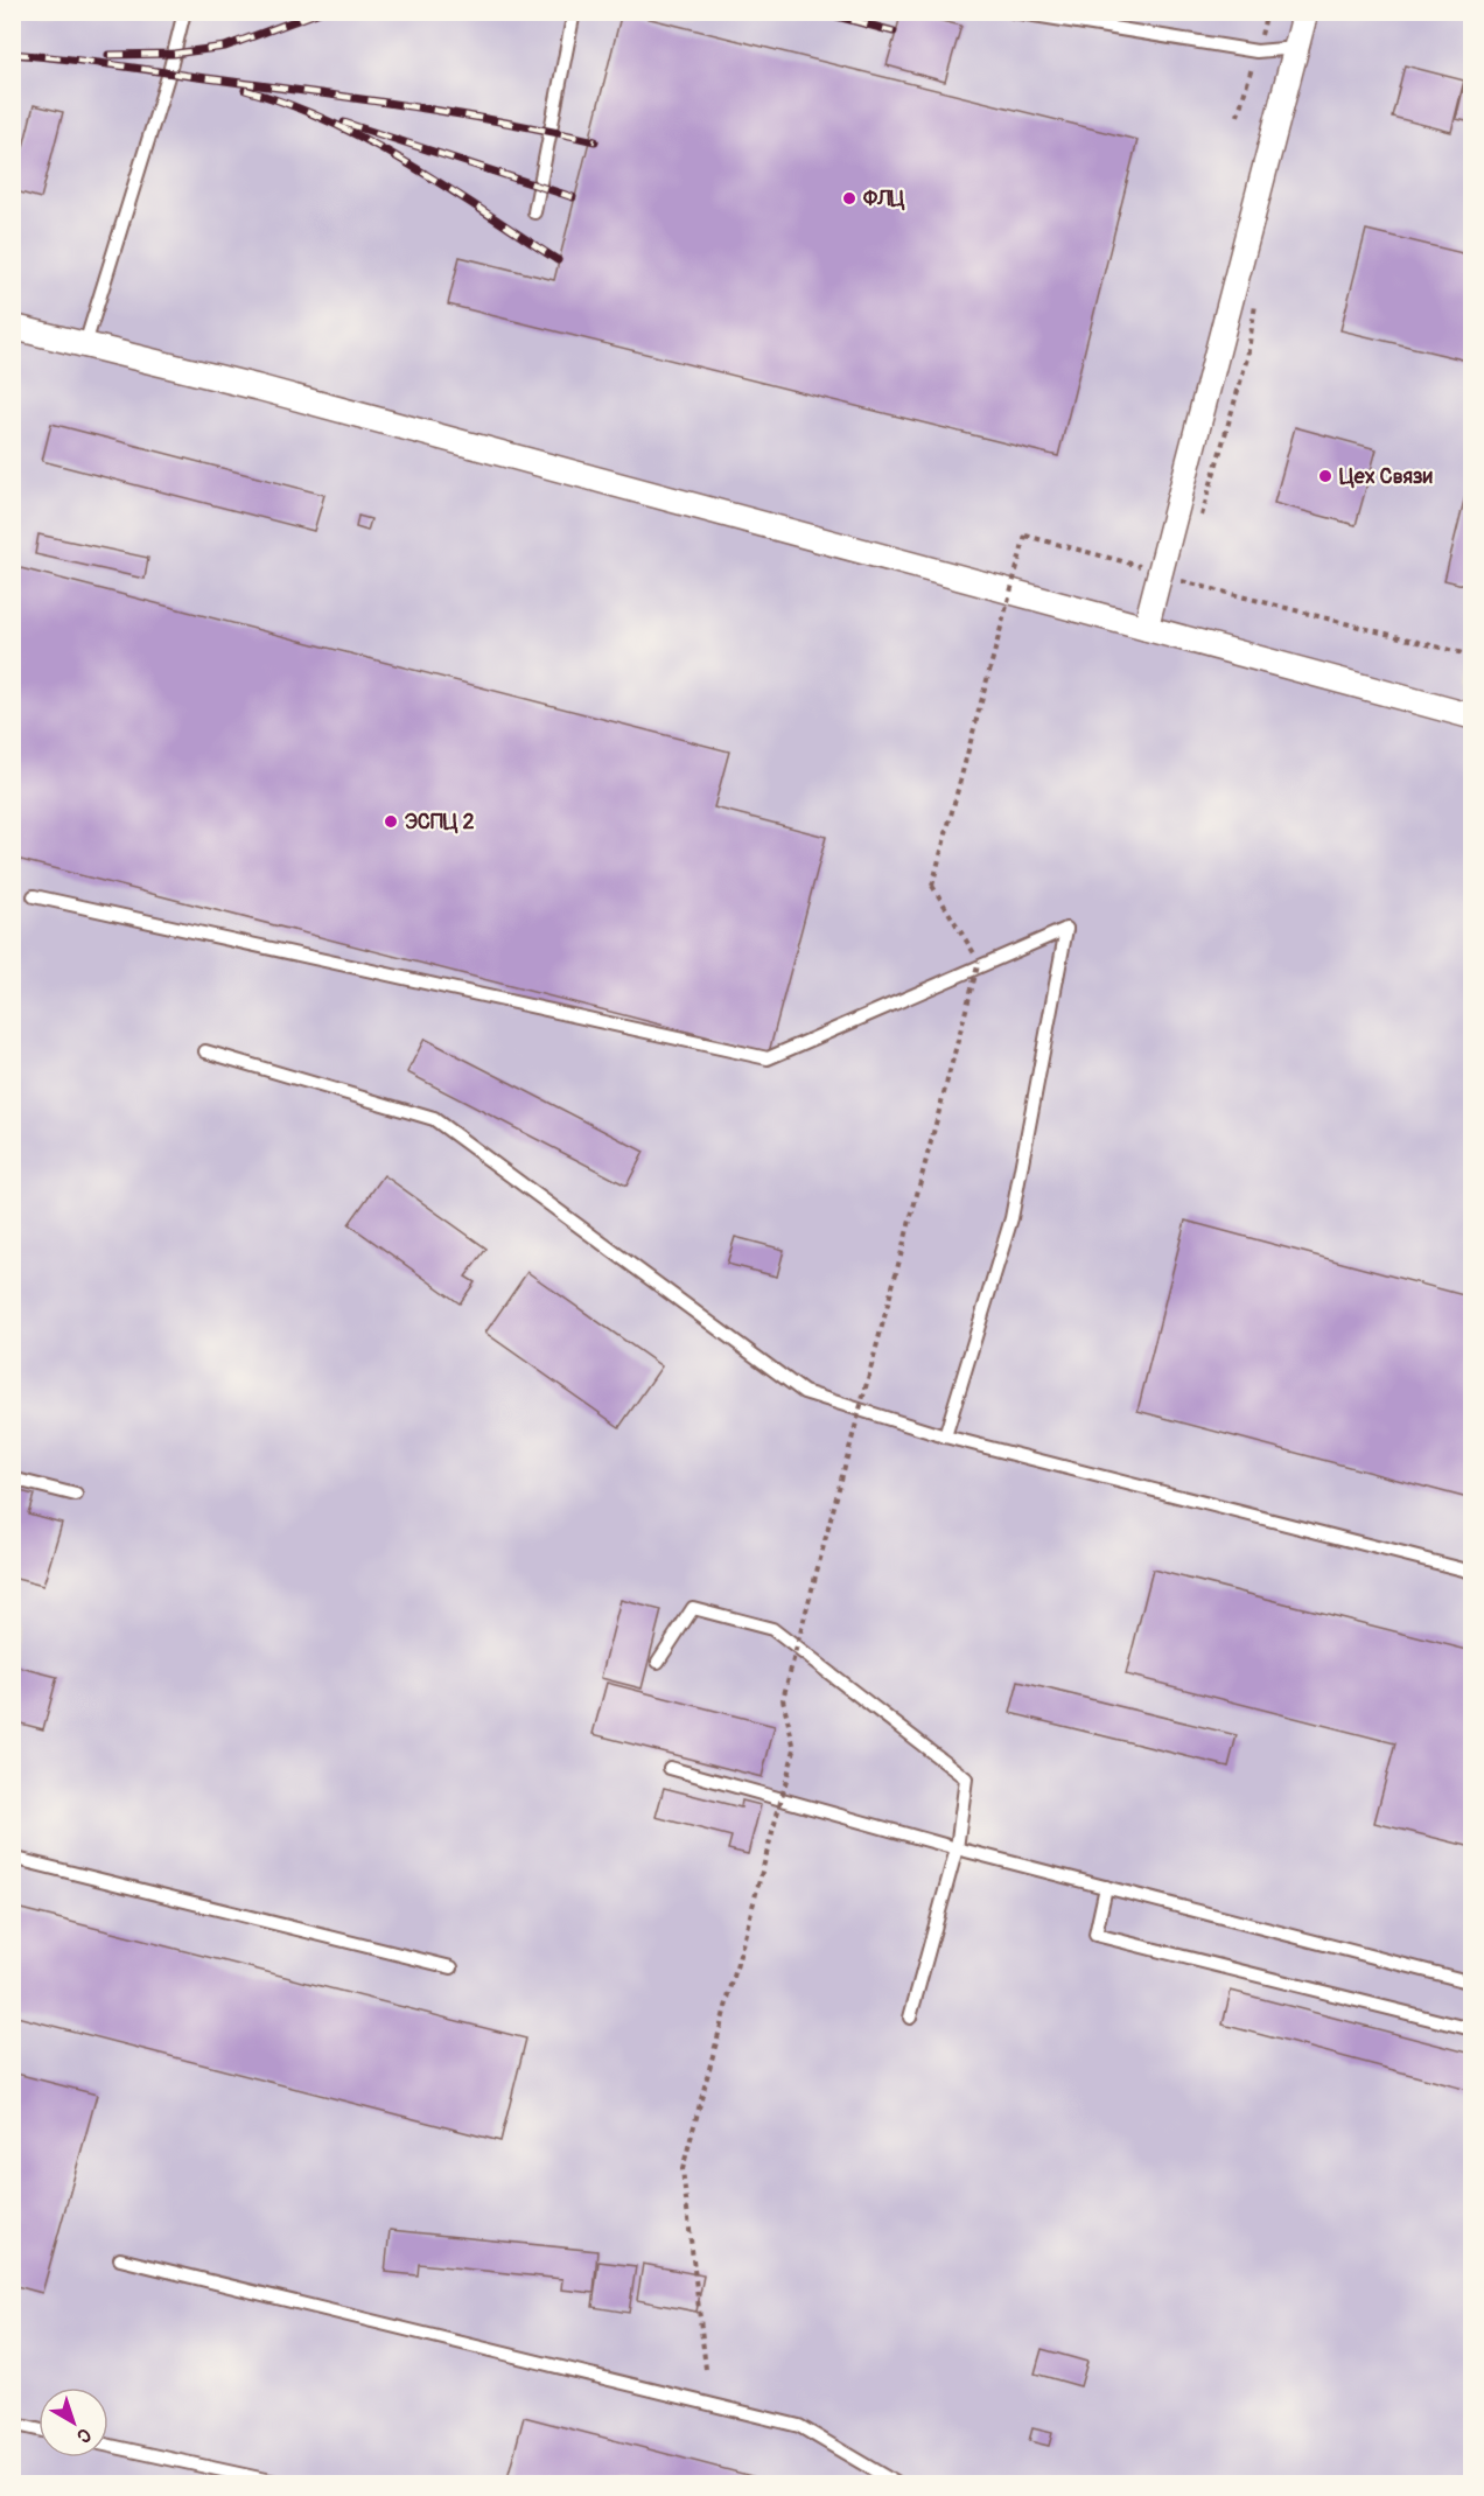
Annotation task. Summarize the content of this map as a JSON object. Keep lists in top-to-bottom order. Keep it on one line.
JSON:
{"places":["ФЛЦ","Цех Связи","ЭСПЦ 2"],"north":"bottom right"}
